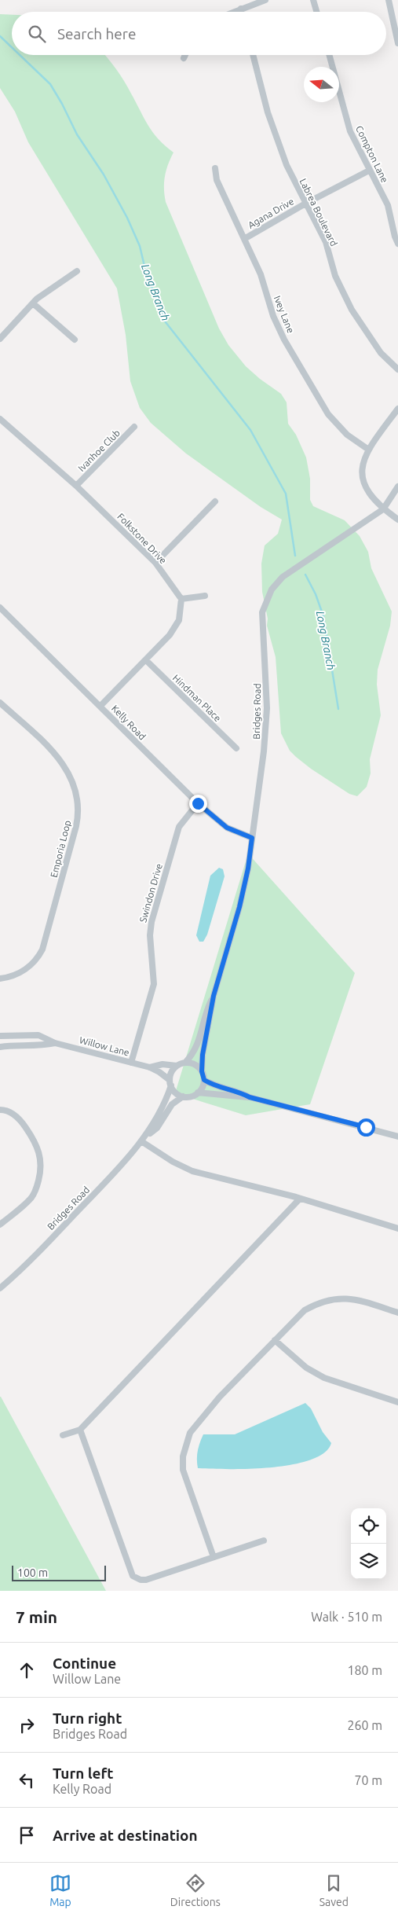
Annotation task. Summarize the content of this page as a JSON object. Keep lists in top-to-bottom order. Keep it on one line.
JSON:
{"streets":{"street":["Compton Lane","Labrea Boulevard","Agana Drive","Ivey Lane","Ivanhoe Club","Folkstone Drive","Hindman Place","Bridges Road","Kelly Road","Emporia Loop","Swindon Drive","Willow Lane"]},"crossings":[["Compton Lane","Agana Drive"],["Labrea Boulevard","Agana Drive"],["Agana Drive","Ivey Lane"],["Ivanhoe Club","Folkstone Drive"],["Bridges Road","Kelly Road"],["Bridges Road","Willow Lane"],["Kelly Road","Swindon Drive"],["Swindon Drive","Willow Lane"]],"water":["Long Branch"],"scale_bar":"100 m","north":"left","page":{"search":"Search here","scale":"100 m","heading":["7 min","Walk · 510 m"],"list":[["Continue","Willow Lane","180 m"],["Turn right","Bridges Road","260 m"],["Turn left","Kelly Road","70 m"],"Arrive at destination"],"nav":["Map","Directions","Saved"]}}
